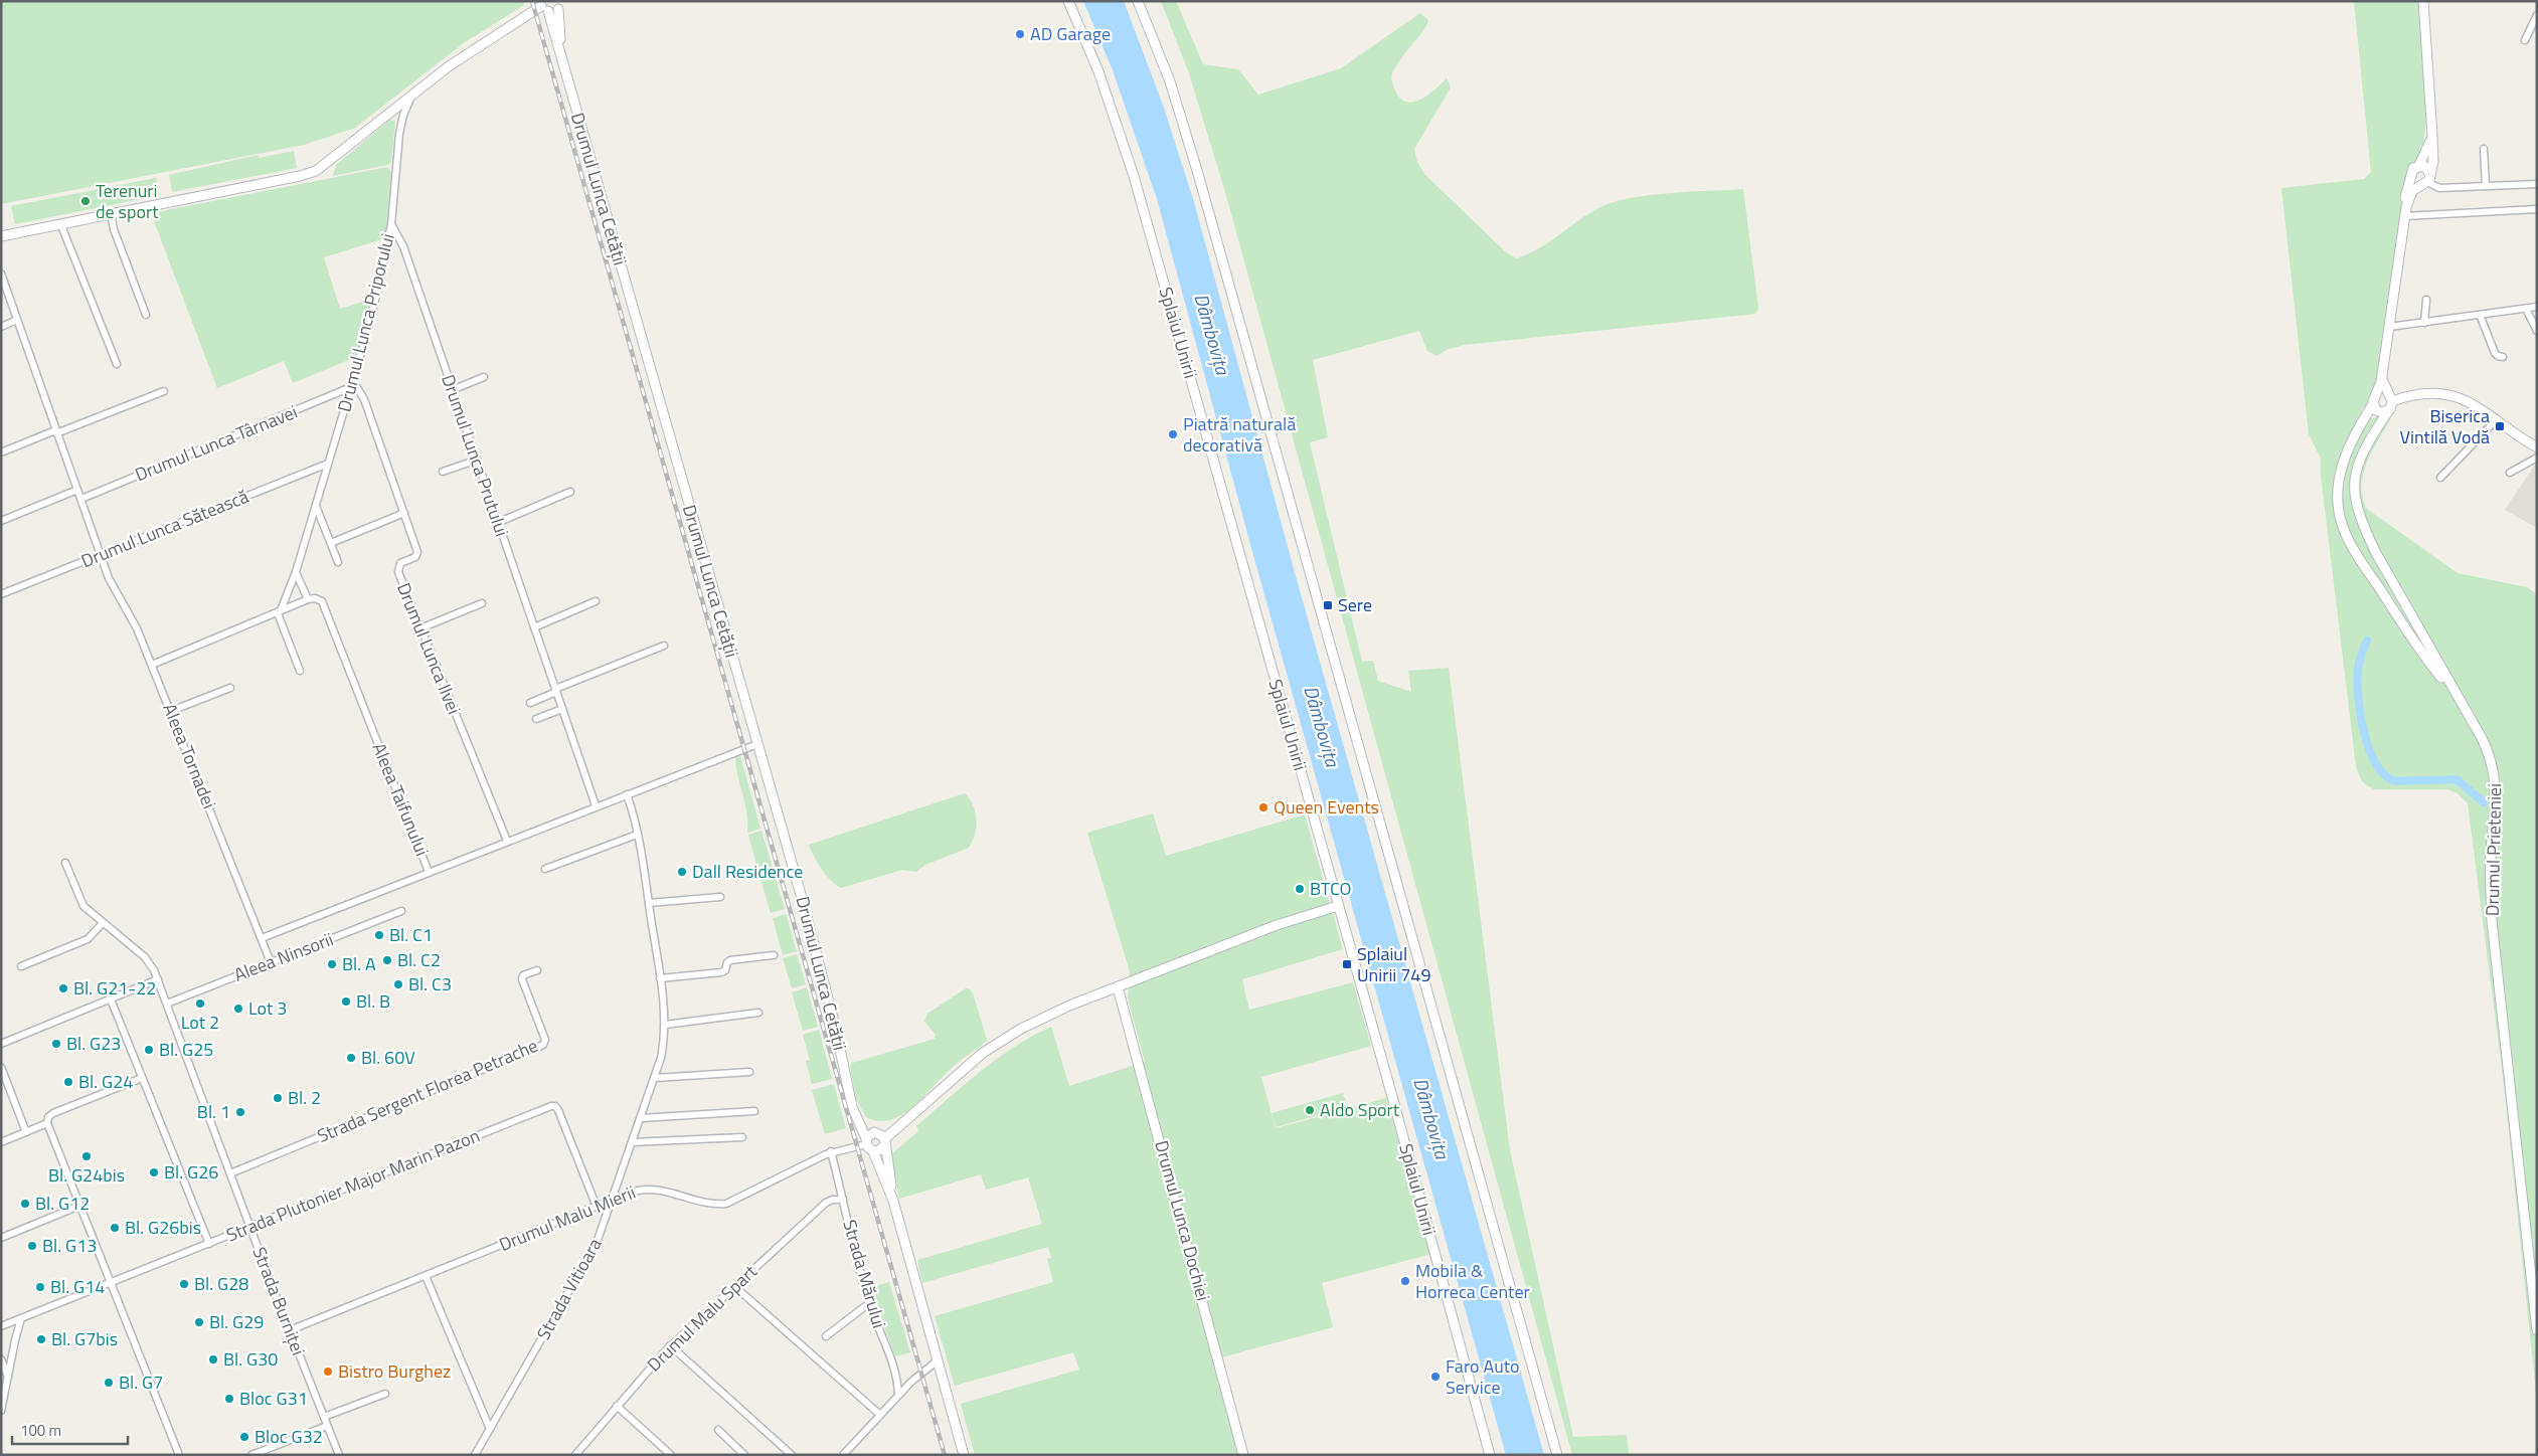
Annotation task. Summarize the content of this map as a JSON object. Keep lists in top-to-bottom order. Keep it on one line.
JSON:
{"streets":{"street":["Drumul Lunca Cetății","Drumul Lunca Priporului","Splaiul Unirii","Drumul Lunca Târnavei","Drumul Lunca Prutului","Drumul Lunca Sătească","Drumul Lunca Ilvei","Aleea Tornadei","Aleea Taifunului","Drumul Prieteniei","Aleea Ninsorii","Strada Sergent Florea Petrache","Strada Plutonier Major Marin Pazon","Drumul Malu Mierii","Drumul Lunca Dochiei","Strada Mărului","Strada Vitioara","Strada Burniței","Drumul Malu Spart"]},"crossings":[["Drumul Lunca Cetății","Drumul Malu Mierii"],["Drumul Lunca Priporului","Drumul Lunca Târnavei"],["Drumul Lunca Priporului","Drumul Lunca Prutului"],["Drumul Lunca Priporului","Drumul Lunca Sătească"],["Drumul Lunca Priporului","Drumul Lunca Ilvei"],["Drumul Lunca Târnavei","Drumul Lunca Ilvei"],["Drumul Lunca Sătească","Aleea Tornadei"],["Aleea Tornadei","Aleea Taifunului"],["Aleea Tornadei","Aleea Ninsorii"],["Aleea Ninsorii","Strada Burniței"],["Strada Sergent Florea Petrache","Strada Burniței"],["Strada Plutonier Major Marin Pazon","Drumul Malu Mierii"],["Strada Plutonier Major Marin Pazon","Strada Burniței"],["Drumul Malu Mierii","Strada Mărului"],["Drumul Malu Mierii","Strada Vitioara"],["Drumul Malu Mierii","Strada Burniței"],["Strada Mărului","Drumul Malu Spart"]],"water":["Dâmbovița"],"places":{"other":["AD Garage","Terenuri de sport","Piatră naturală decorativă","Queen Events","Dall Residence","BTCO","Bl. C1","Bl. C2","Bl. A","Bl. C3","Bl. G21-22","Bl. B","Lot 2","Lot 3","Bl. G23","Bl. G25","Bl. 60V","Bl. G24","Bl. 2","Aldo Sport","Bl. 1","Bl. G24bis","Bl. G26","Bl. G12","Bl. G26bis","Bl. G13","Mobila & Horreca Center","Bl. G28","Bl. G14","Bl. G29","Bl. G7bis","Bl. G30","Bistro Burghez","Faro Auto Service","Bl. G7","Bloc G31","Bloc G32"],"transit":["Biserica Vintilă Vodă","Sere","Splaiul Unirii 749"]},"scale_bar":"100 m"}
